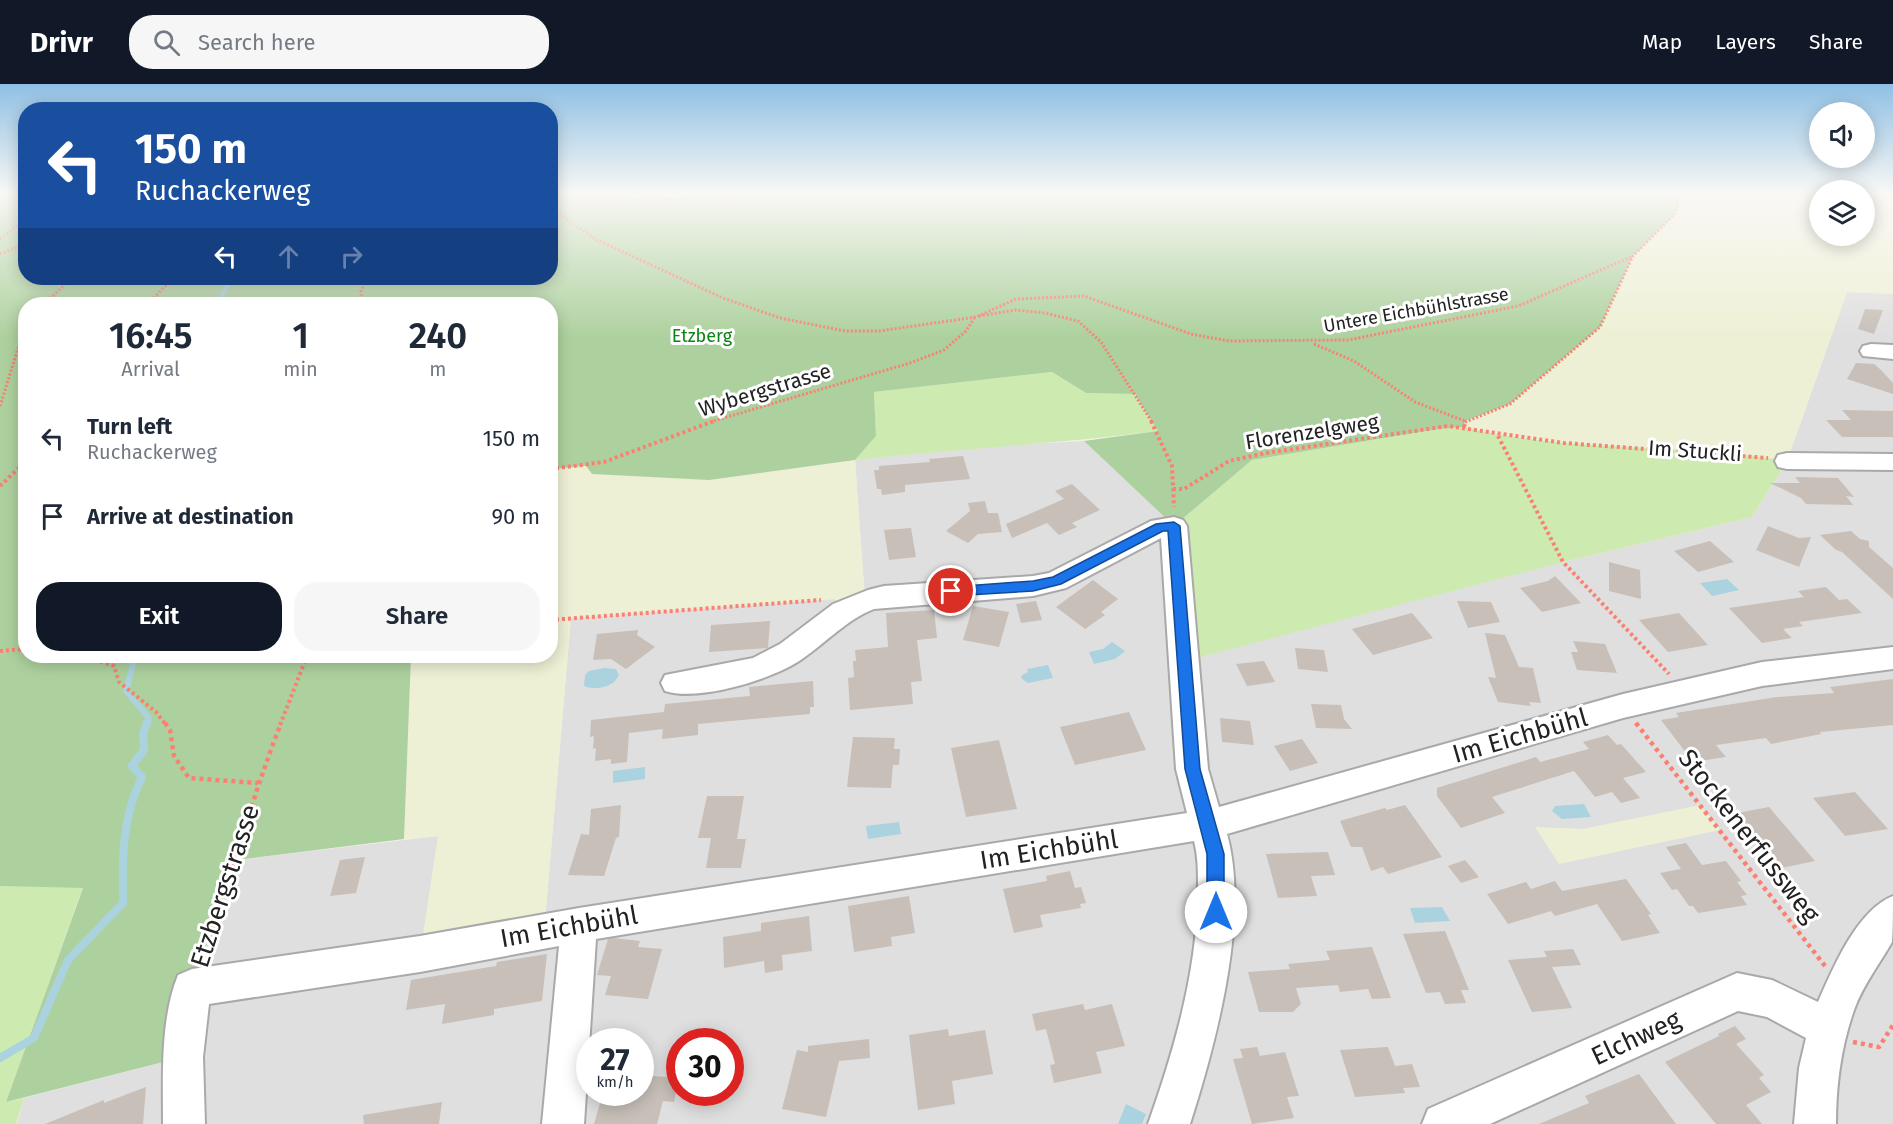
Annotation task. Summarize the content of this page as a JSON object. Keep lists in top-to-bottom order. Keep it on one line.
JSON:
{"streets":{"street":["Im Eichbühl","Etzbergstrasse","Elchweg"],"path":["Untere Eichbühlstrasse","Wybergstrasse","Florenzelgweg","Im Stuckli","Stockenerfussweg"]},"crossings":[["Untere Eichbühlstrasse","Wybergstrasse"],["Florenzelgweg","Im Stuckli"],["Im Eichbühl","Stockenerfussweg"],["Im Eichbühl","Etzbergstrasse"]],"parks":["Etzberg"],"page":{"header":"Drivr","search":"Search here","nav":["Map","Layers","Share"],"turn":["150 m","Ruchackerweg"],"eta":["16:45","Arrival","1","min","240","m"],"list":[{"name":"Turn left","note":"Ruchackerweg","value":"150 m"},{"name":"Arrive at destination","value":"90 m"}],"buttons":["Exit","Share"],"speed":"27 km/h","limit":"30"}}
